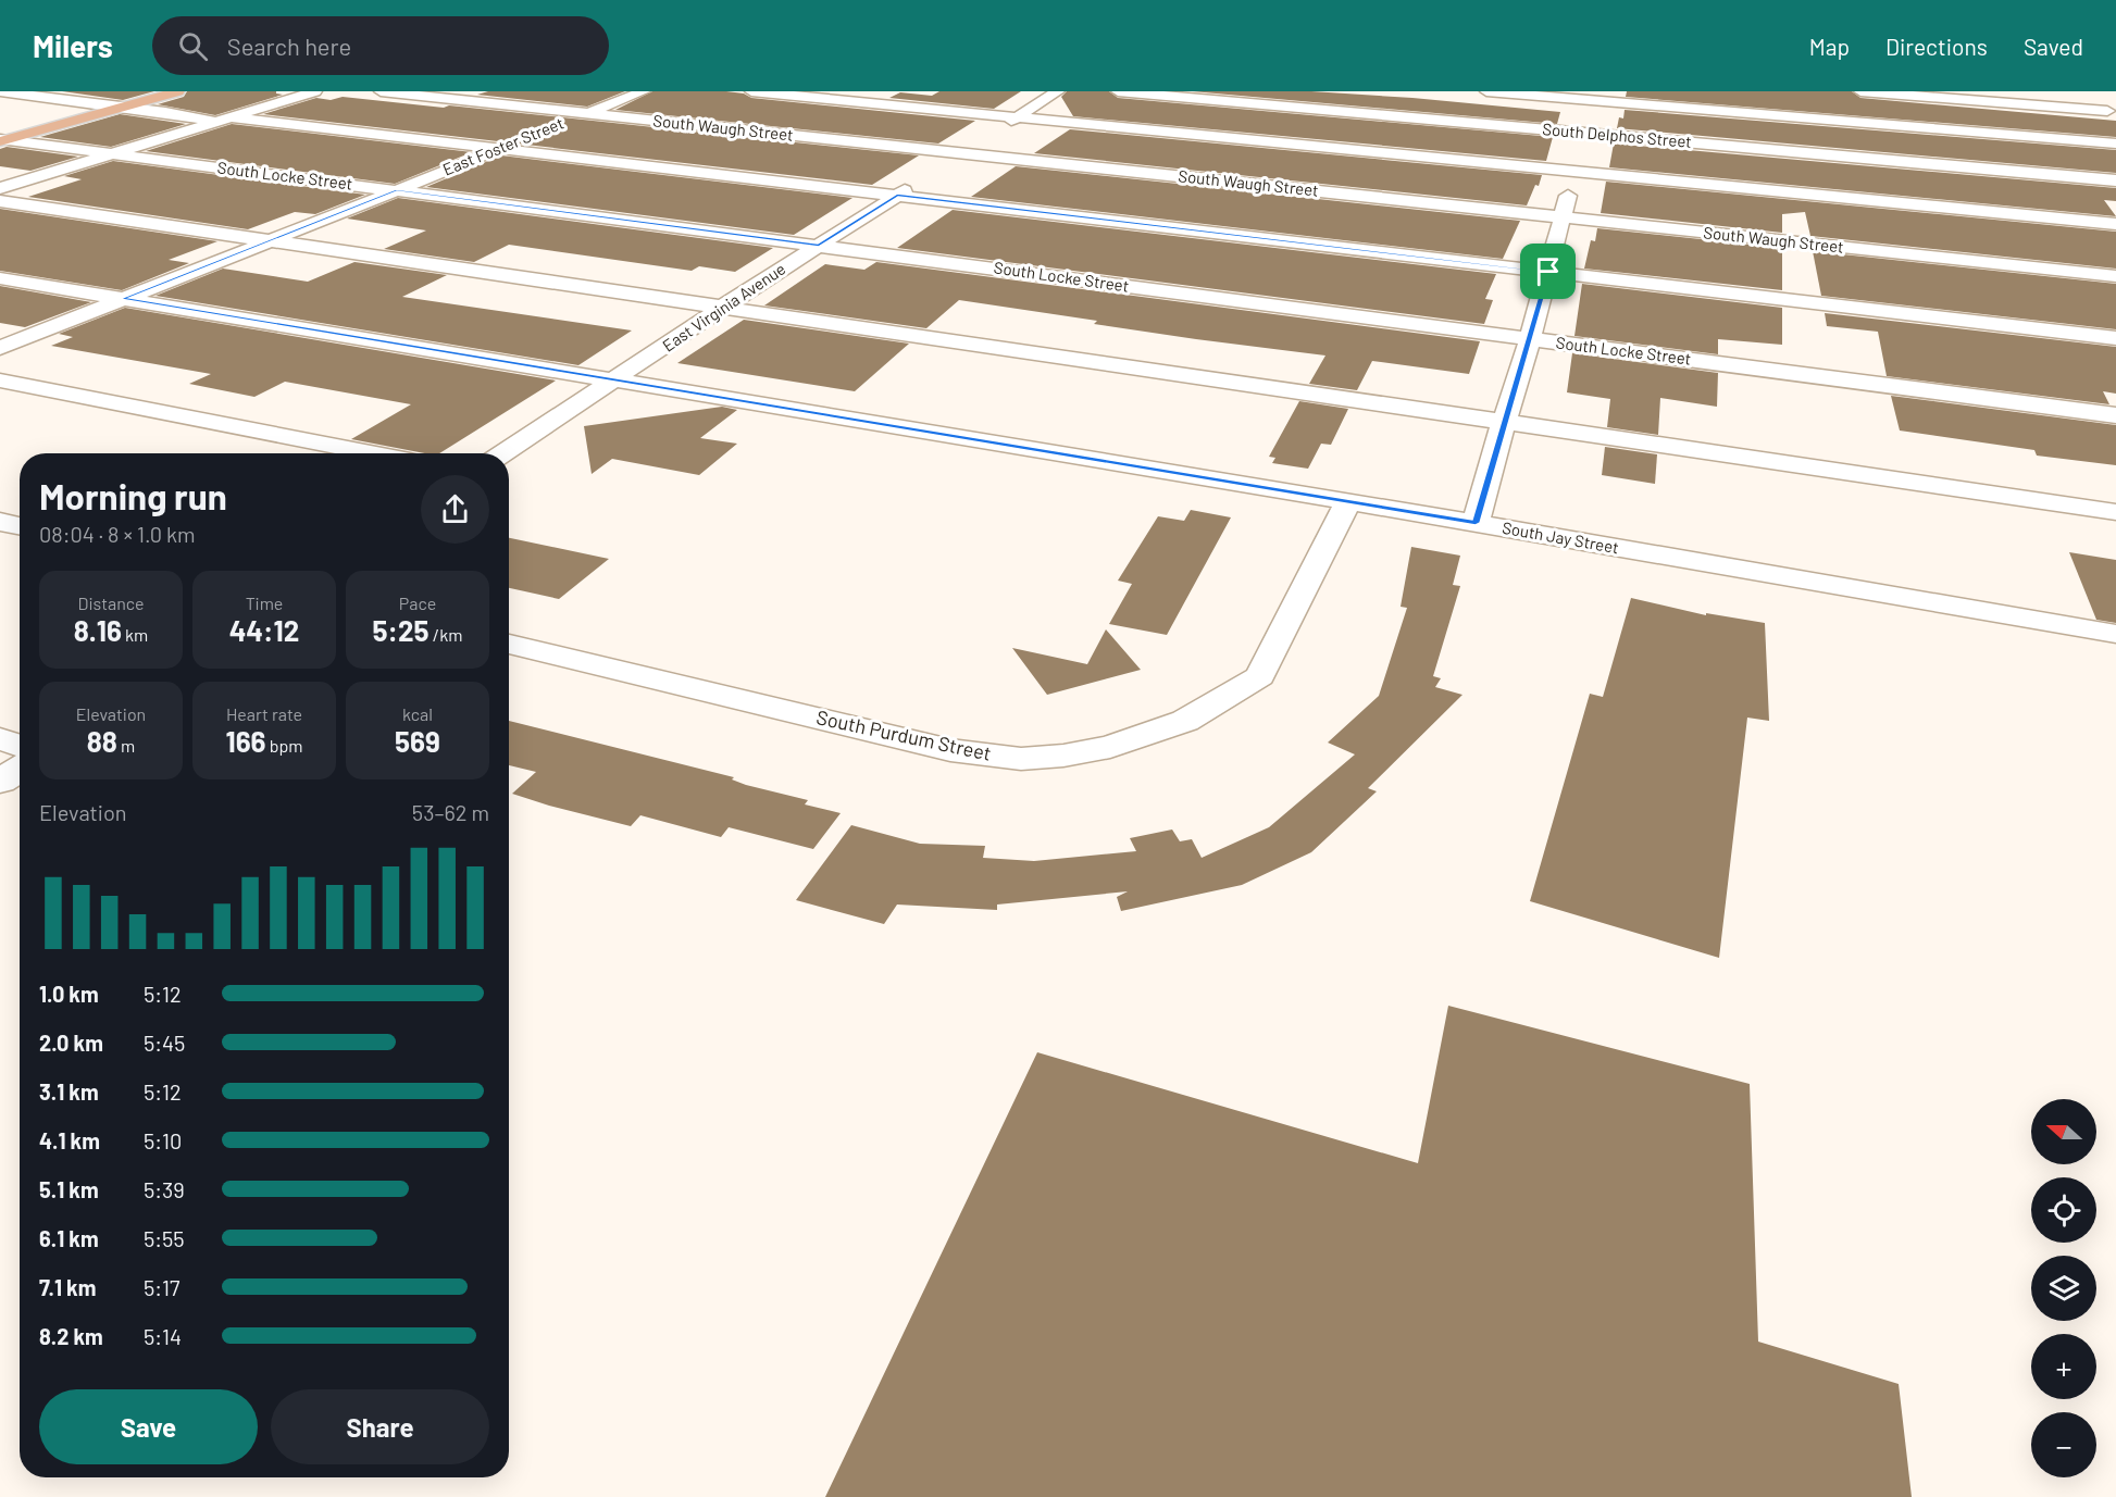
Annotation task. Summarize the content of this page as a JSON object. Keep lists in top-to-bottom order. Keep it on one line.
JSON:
{"streets":{"street":["South Waugh Street","South Delphos Street","East Foster Street","South Locke Street","East Virginia Avenue","South Jay Street","South Purdum Street"]},"crossings":[["South Waugh Street","East Foster Street"],["East Foster Street","South Locke Street"],["East Foster Street","South Jay Street"],["South Locke Street","East Virginia Avenue"],["East Virginia Avenue","South Jay Street"],["South Jay Street","South Purdum Street"]],"north":"left","page":{"header":"Milers","search":"Search here","nav":["Map","Directions","Saved"],"heading":["Morning run","08:04 · 8 × 1.0 km"],"stats":[["Distance","8.16 km"],["Time","44:12"],["Pace","5:25 /km"],["Elevation","88 m"],["Heart rate","166 bpm"],["kcal","569"]],"chart":["Elevation","53–62 m"],"list":[{"name":"1.0 km","note":"5:12"},{"name":"2.0 km","note":"5:45"},{"name":"3.1 km","note":"5:12"},{"name":"4.1 km","note":"5:10"},{"name":"5.1 km","note":"5:39"},{"name":"6.1 km","note":"5:55"},{"name":"7.1 km","note":"5:17"},{"name":"8.2 km","note":"5:14"}],"map_buttons":["+","−"],"buttons":["Save","Share"]}}
